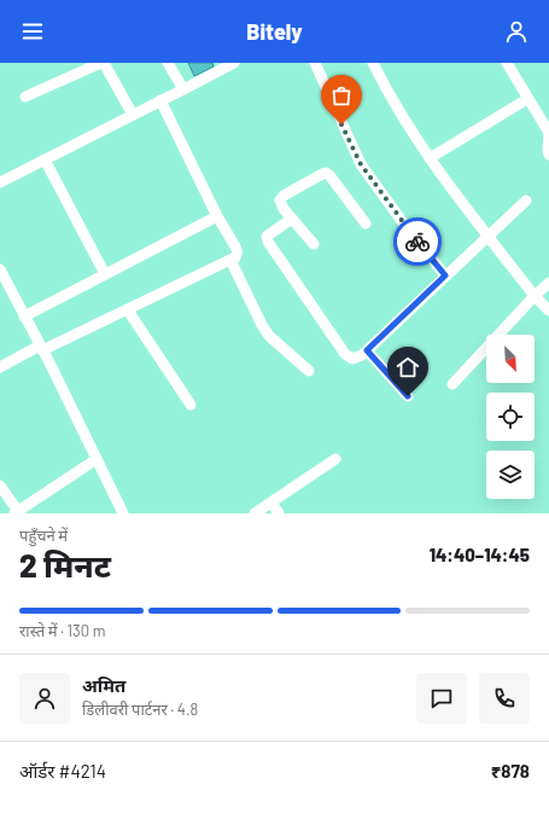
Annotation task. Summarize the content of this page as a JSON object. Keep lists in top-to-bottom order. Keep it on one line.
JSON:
{"north":"bottom right","page":{"header":"Bitely","heading":["2 मिनट","पहुँचने में","14:40–14:45"],"panel":["अमित","डिलीवरी पार्टनर · 4.8","ऑर्डर #4214","₹878"],"bar":"रास्ते में · 130 m"}}
